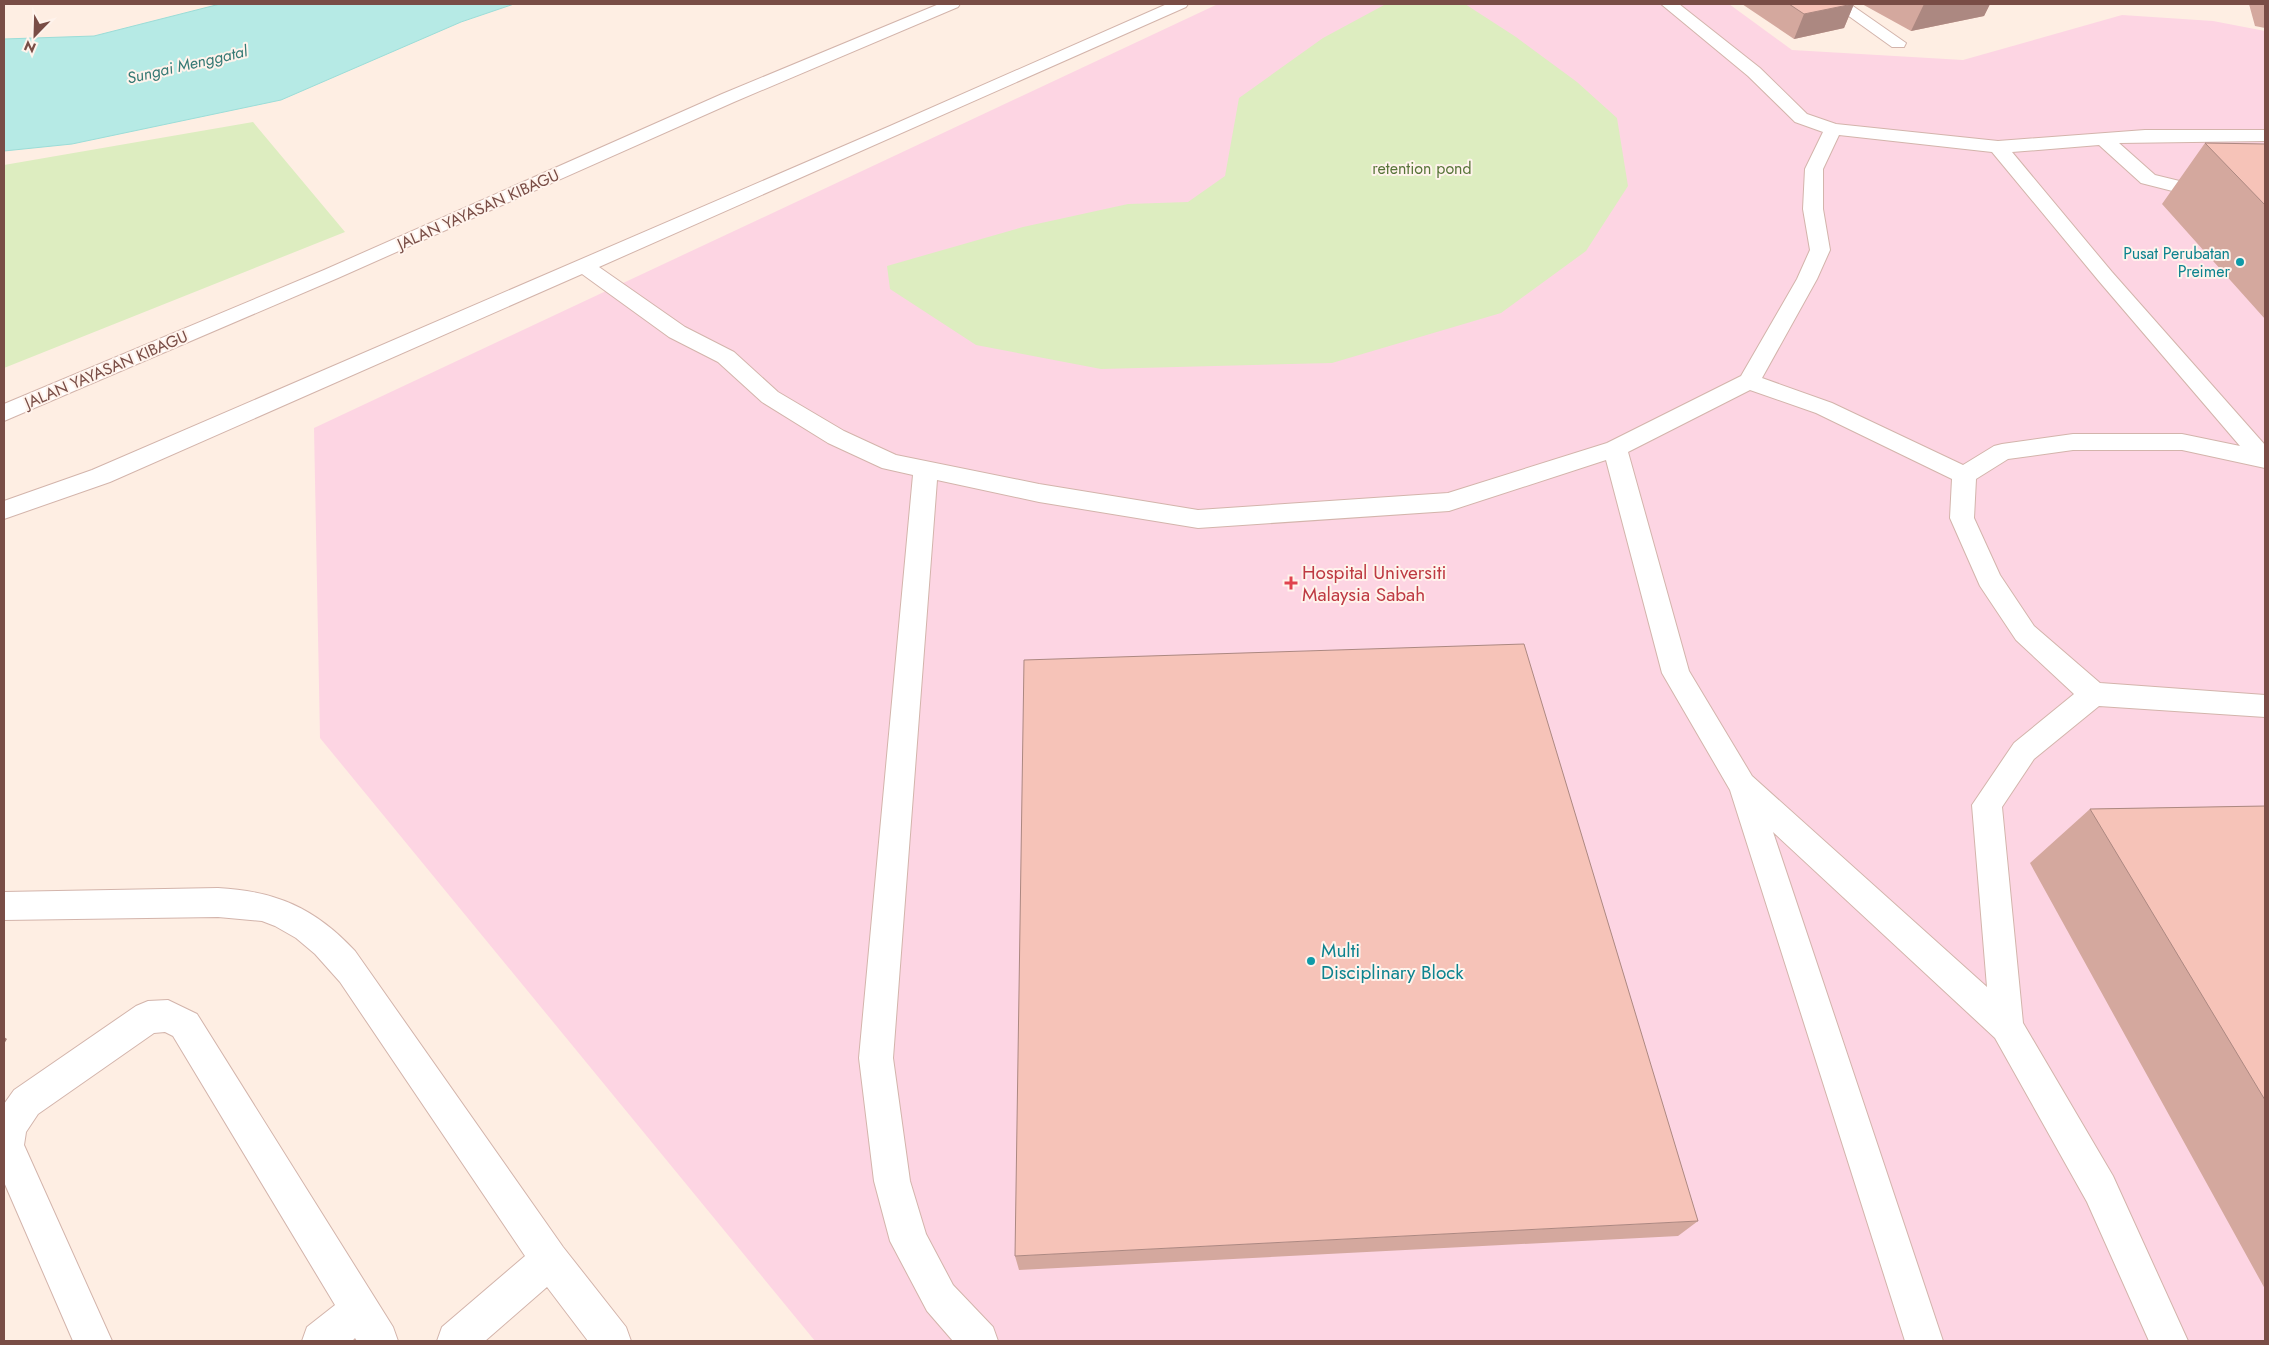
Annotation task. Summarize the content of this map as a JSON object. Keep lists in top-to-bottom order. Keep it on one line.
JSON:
{"streets":{"street":["JALAN YAYASAN KIBAGU"]},"water":["Sungai Menggatal"],"parks":["retention pond"],"places":{"other":["Pusat Perubatan Preimer","Multi Disciplinary Block"],"health":["Hospital Universiti Malaysia Sabah"]},"north":"bottom left"}
